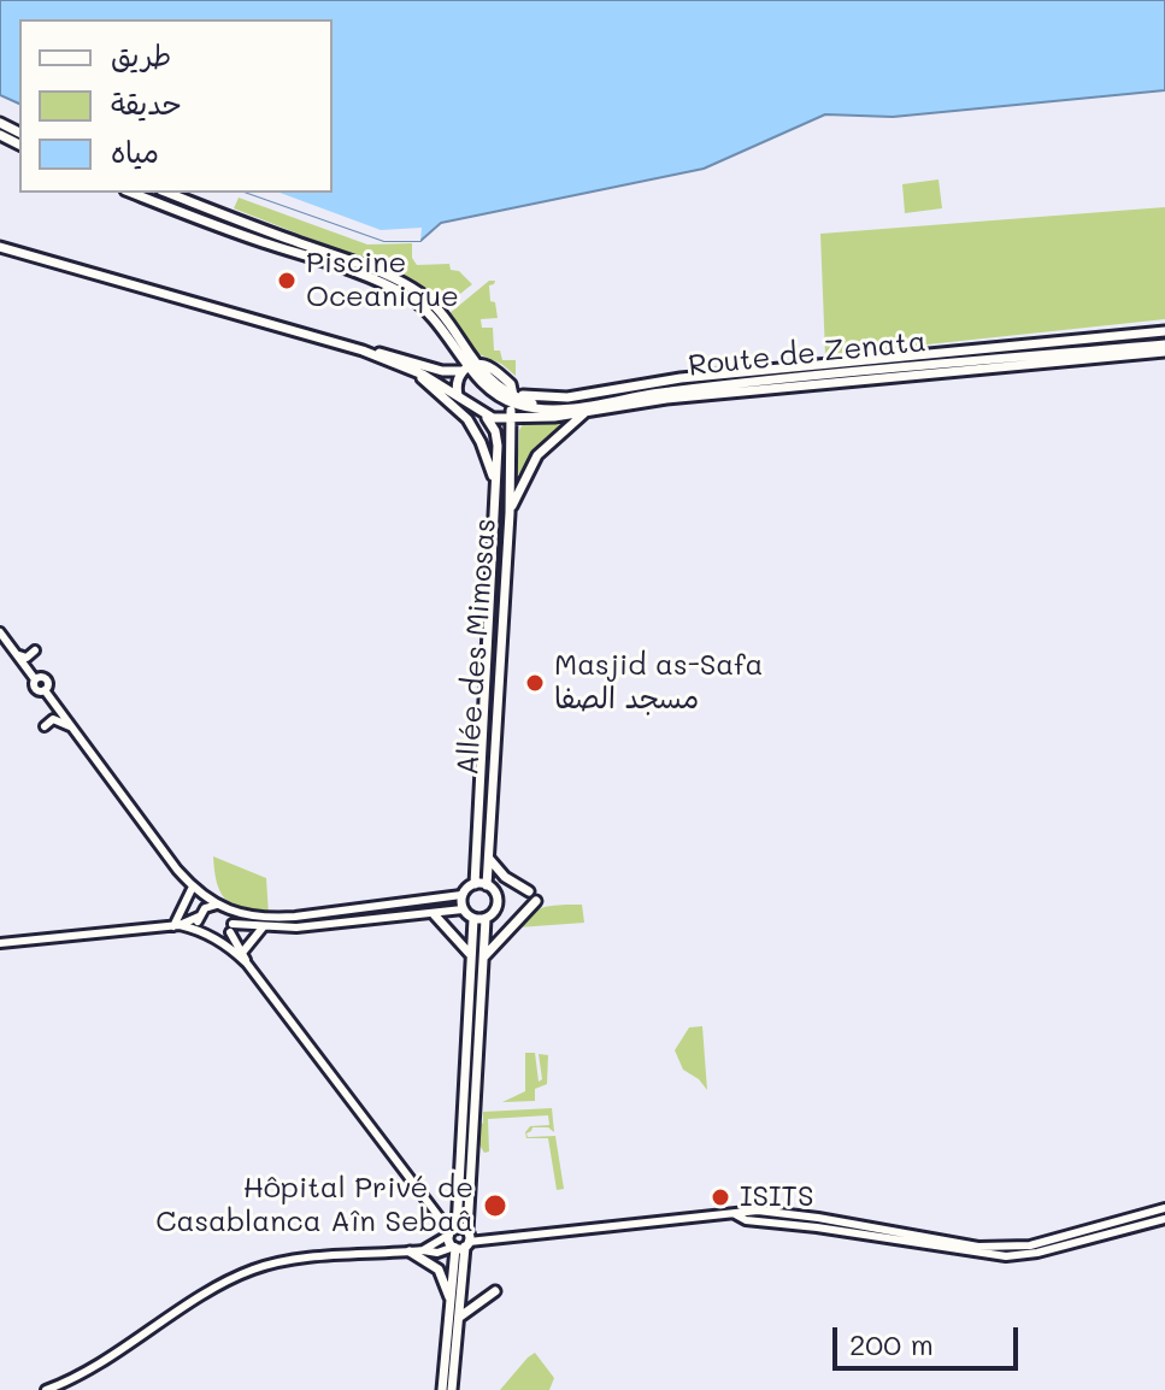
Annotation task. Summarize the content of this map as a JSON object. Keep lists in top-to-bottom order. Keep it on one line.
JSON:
{"streets":{"main road":["Route de Zenata","Allée des Mimosas"]},"crossings":[["Route de Zenata","Allée des Mimosas"]],"places":["Piscine Oceanique","Masjid as-Safa مسجد الصفا","ISITS","Hôpital Privé de Casablanca Aîn Sebaâ"],"legend":["طريق","حديقة","مياه"],"scale_bar":"200 m"}
